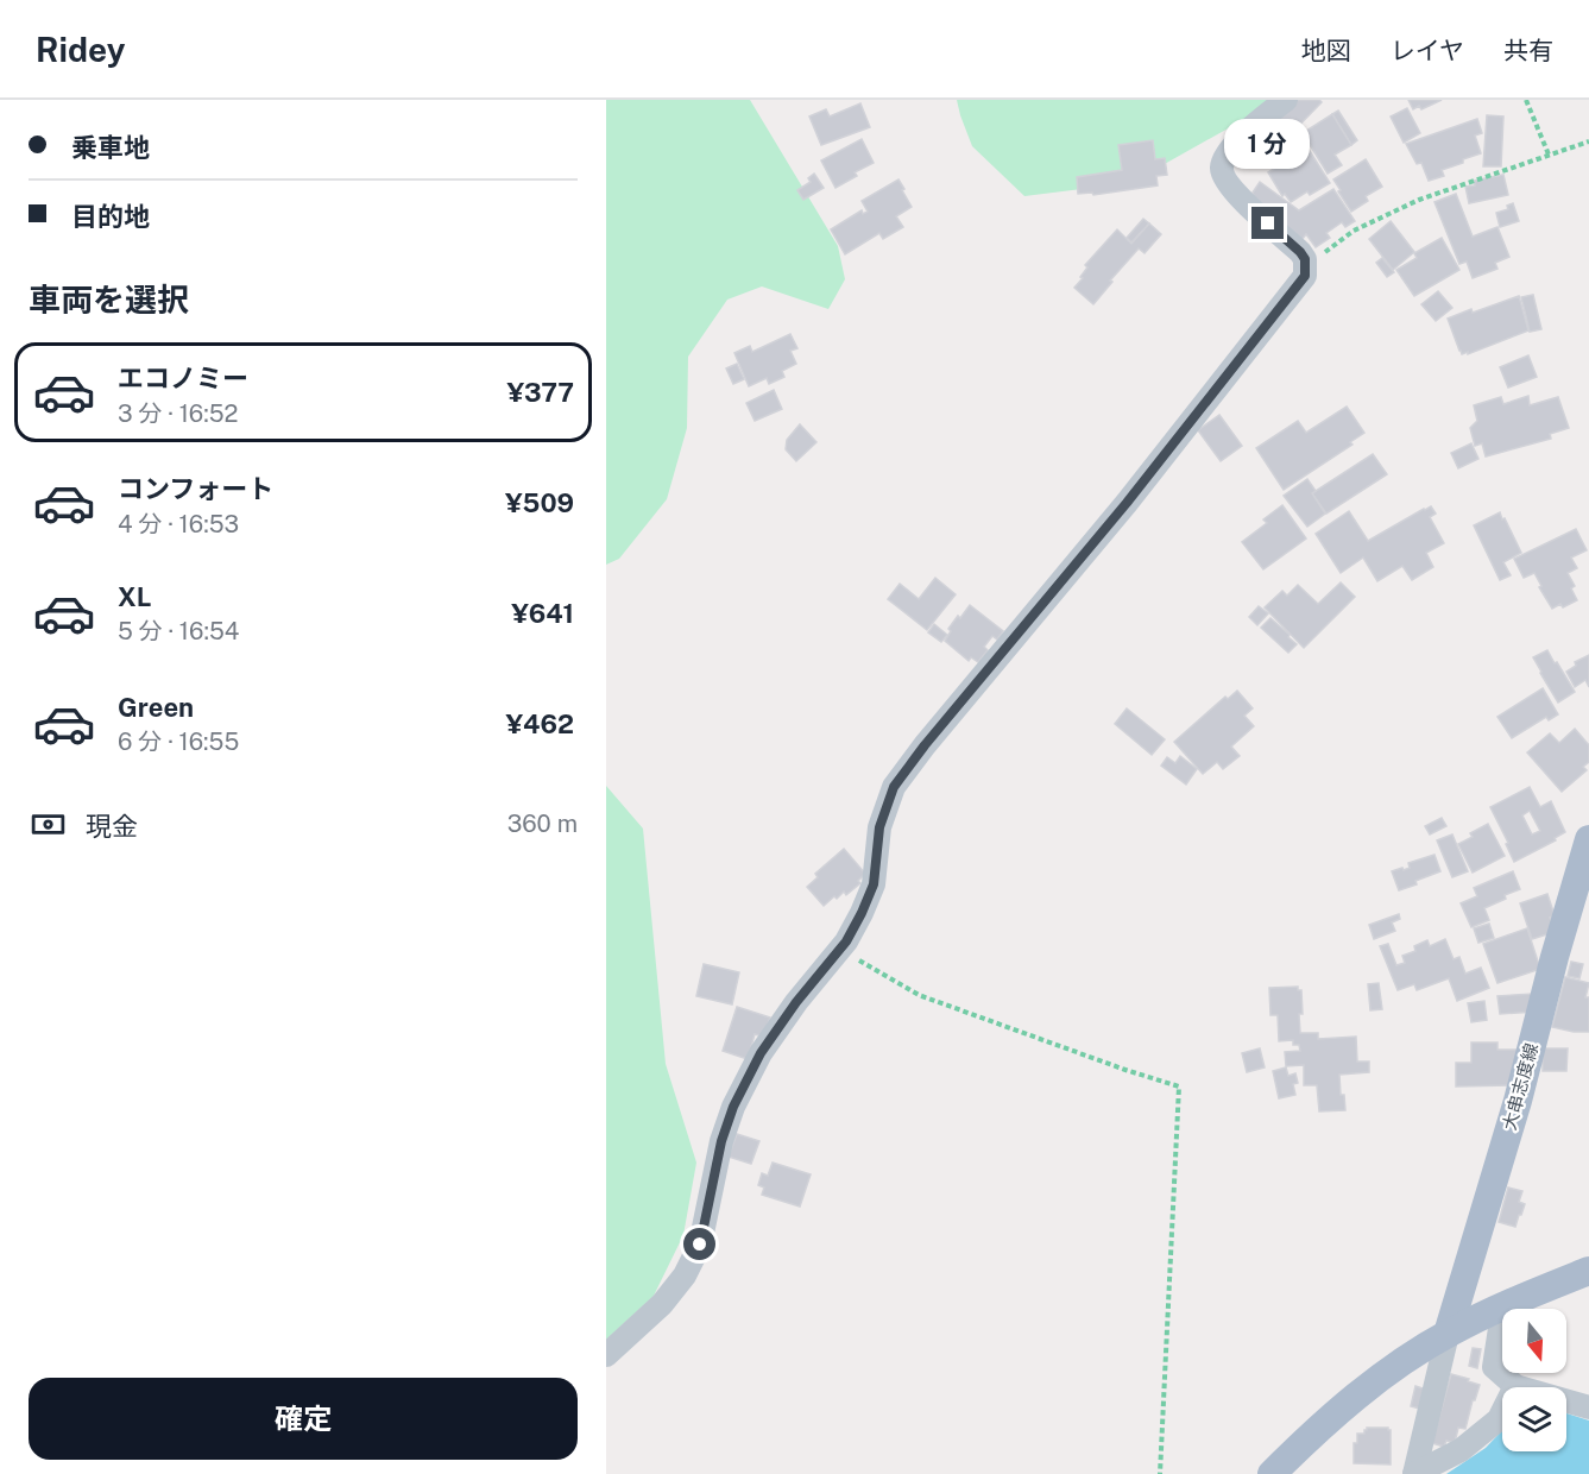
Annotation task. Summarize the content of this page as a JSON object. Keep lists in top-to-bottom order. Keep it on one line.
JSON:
{"streets":{"main road":["大串志度線"]},"north":"bottom","page":{"header":"Ridey","nav":["地図","レイヤ","共有"],"banner":["乗車地","目的地"],"bubble":"1 分","heading":"車両を選択","list":[{"name":"エコノミー","note":"3 分 · 16:52","value":"¥377"},{"name":"コンフォート","note":"4 分 · 16:53","value":"¥509"},{"name":"XL","note":"5 分 · 16:54","value":"¥641"},{"name":"Green","note":"6 分 · 16:55","value":"¥462"}],"pay":["現金","360 m"],"buttons":"確定"}}
